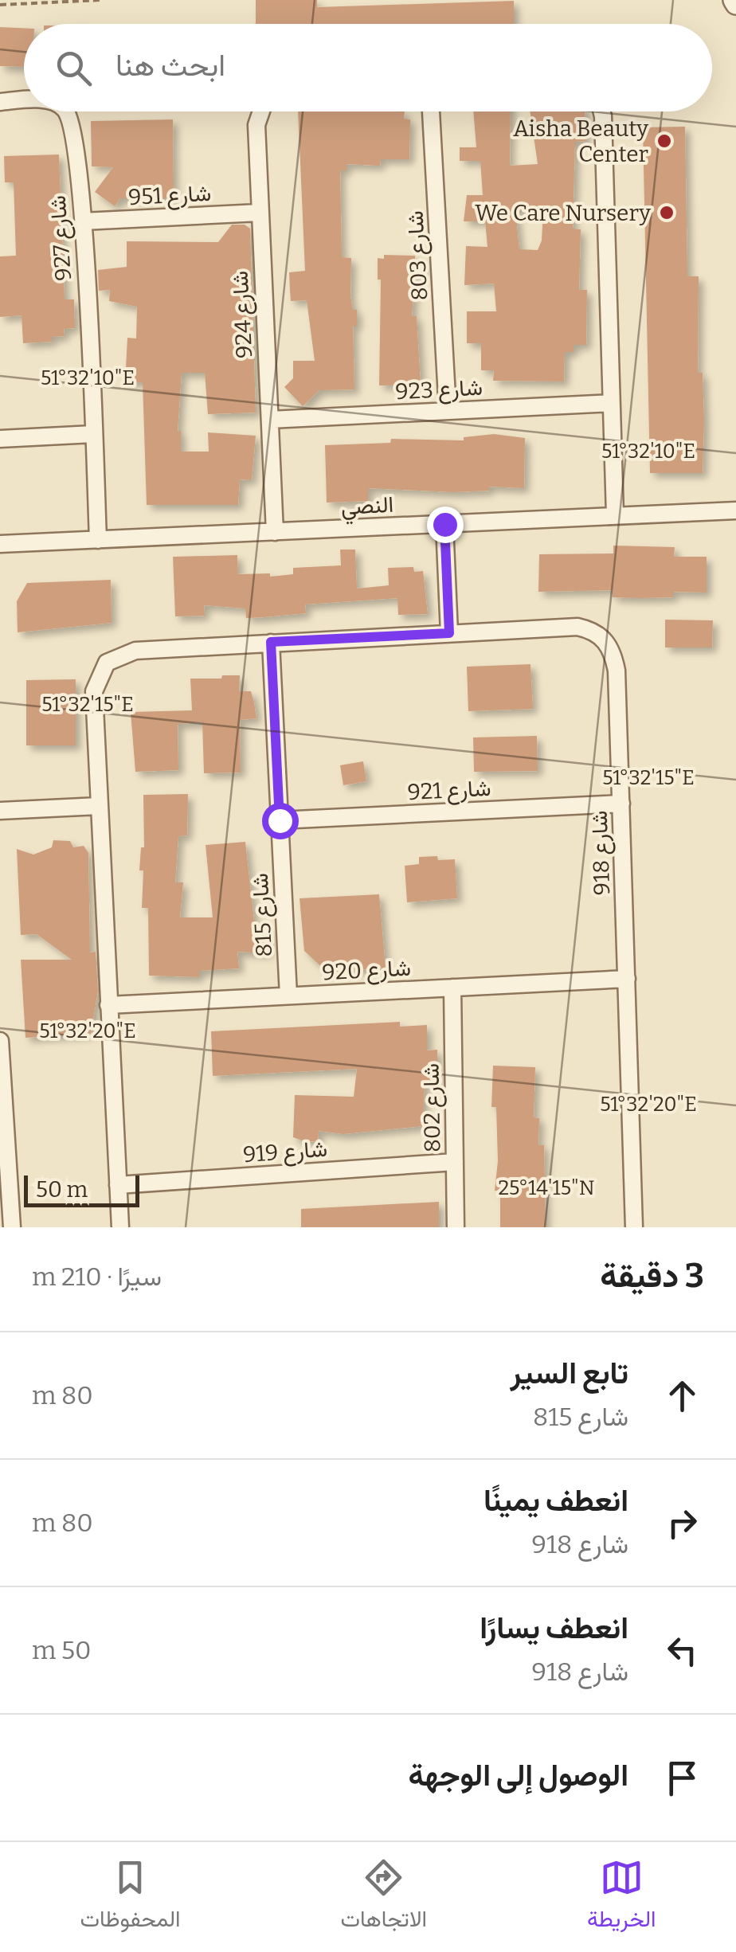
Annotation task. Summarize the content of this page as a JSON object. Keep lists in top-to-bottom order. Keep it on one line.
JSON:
{"streets":{"street":["شارع 951","شارع 927","شارع 803","شارع 924","شارع 923","النصي","شارع 921","شارع 918","شارع 815","شارع 920","شارع 802","شارع 919"]},"crossings":[["شارع 951","شارع 927"],["شارع 951","شارع 924"],["شارع 927","النصي"],["شارع 803","شارع 923"],["شارع 924","شارع 923"],["شارع 924","النصي"],["شارع 921","شارع 918"],["شارع 921","شارع 815"],["شارع 918","شارع 815"],["شارع 918","شارع 920"],["شارع 918","شارع 919"],["شارع 815","شارع 920"],["شارع 920","شارع 802"],["شارع 802","شارع 919"]],"places":["Aisha Beauty Center","We Care Nursery"],"scale_bar":"50 m","page":{"search":"ابحث هنا","scale":"50 m","heading":["3 دقيقة","سيرًا · 210 m"],"list":[["تابع السير","شارع 815","80 m"],["انعطف يمينًا","شارع 918","80 m"],["انعطف يسارًا","شارع 918","50 m"],"الوصول إلى الوجهة"],"nav":["الخريطة","الاتجاهات","المحفوظات"]},"coordinates":["51°32'10\"E","51°32'15\"E","51°32'20\"E","25°14'15\"N"]}
